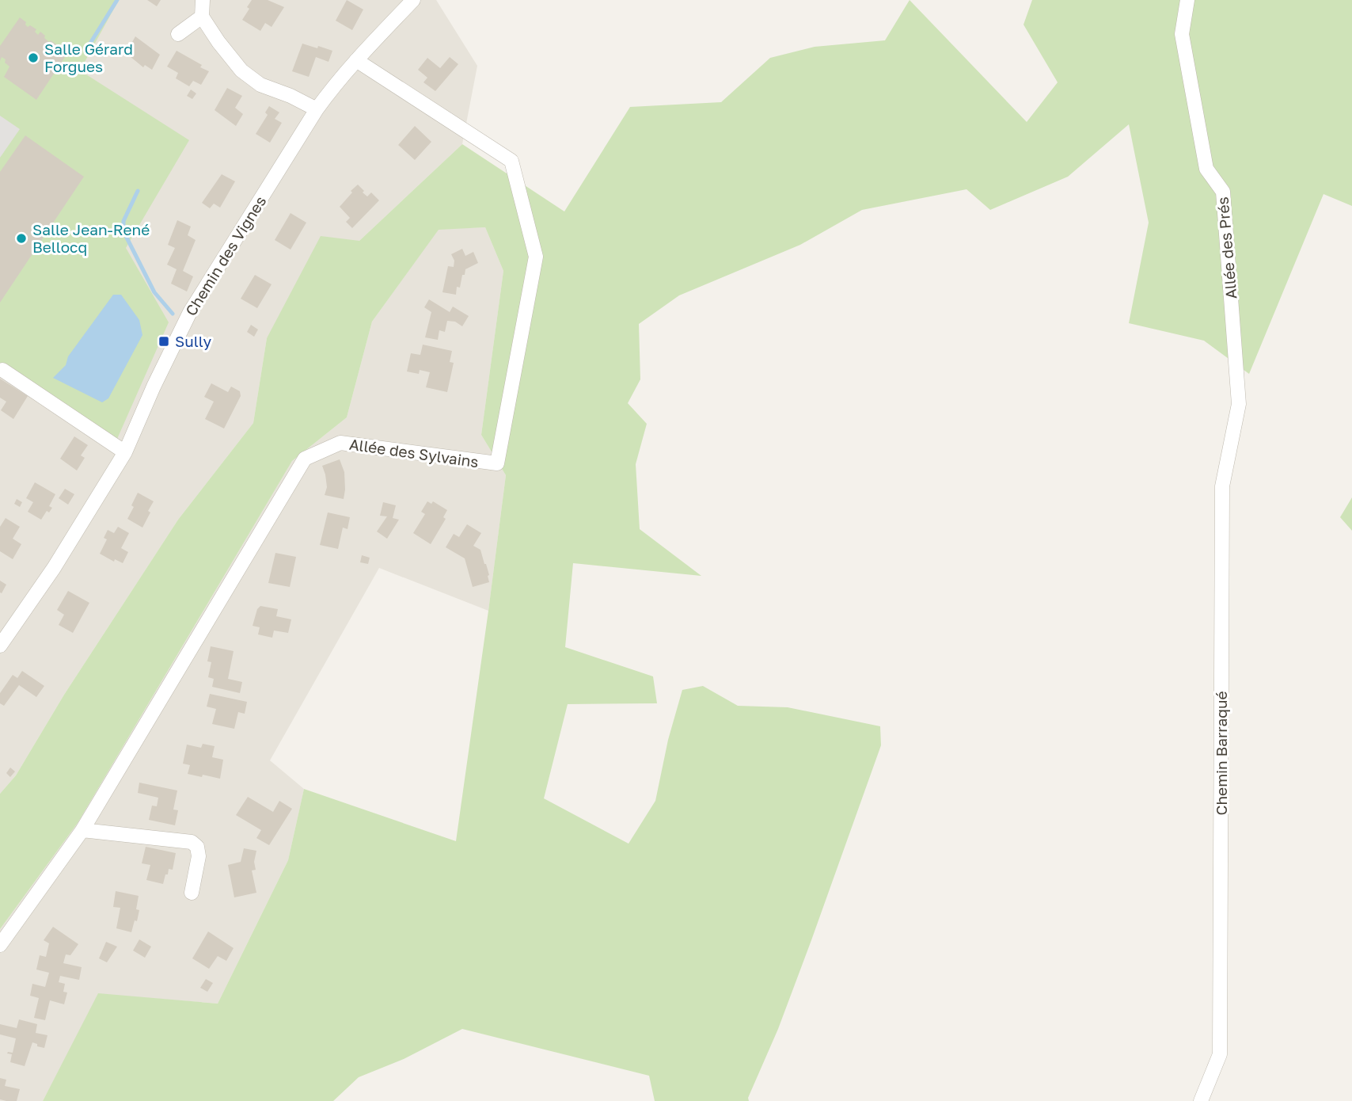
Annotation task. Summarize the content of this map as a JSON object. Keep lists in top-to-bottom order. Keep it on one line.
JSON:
{"streets":{"street":["Allée des Prés","Chemin des Vignes","Allée des Sylvains","Chemin Barraqué"]},"crossings":[["Allée des Prés","Chemin Barraqué"],["Chemin des Vignes","Allée des Sylvains"]],"places":{"other":["Salle Gérard Forgues","Salle Jean-René Bellocq"],"transit":["Sully"]}}
